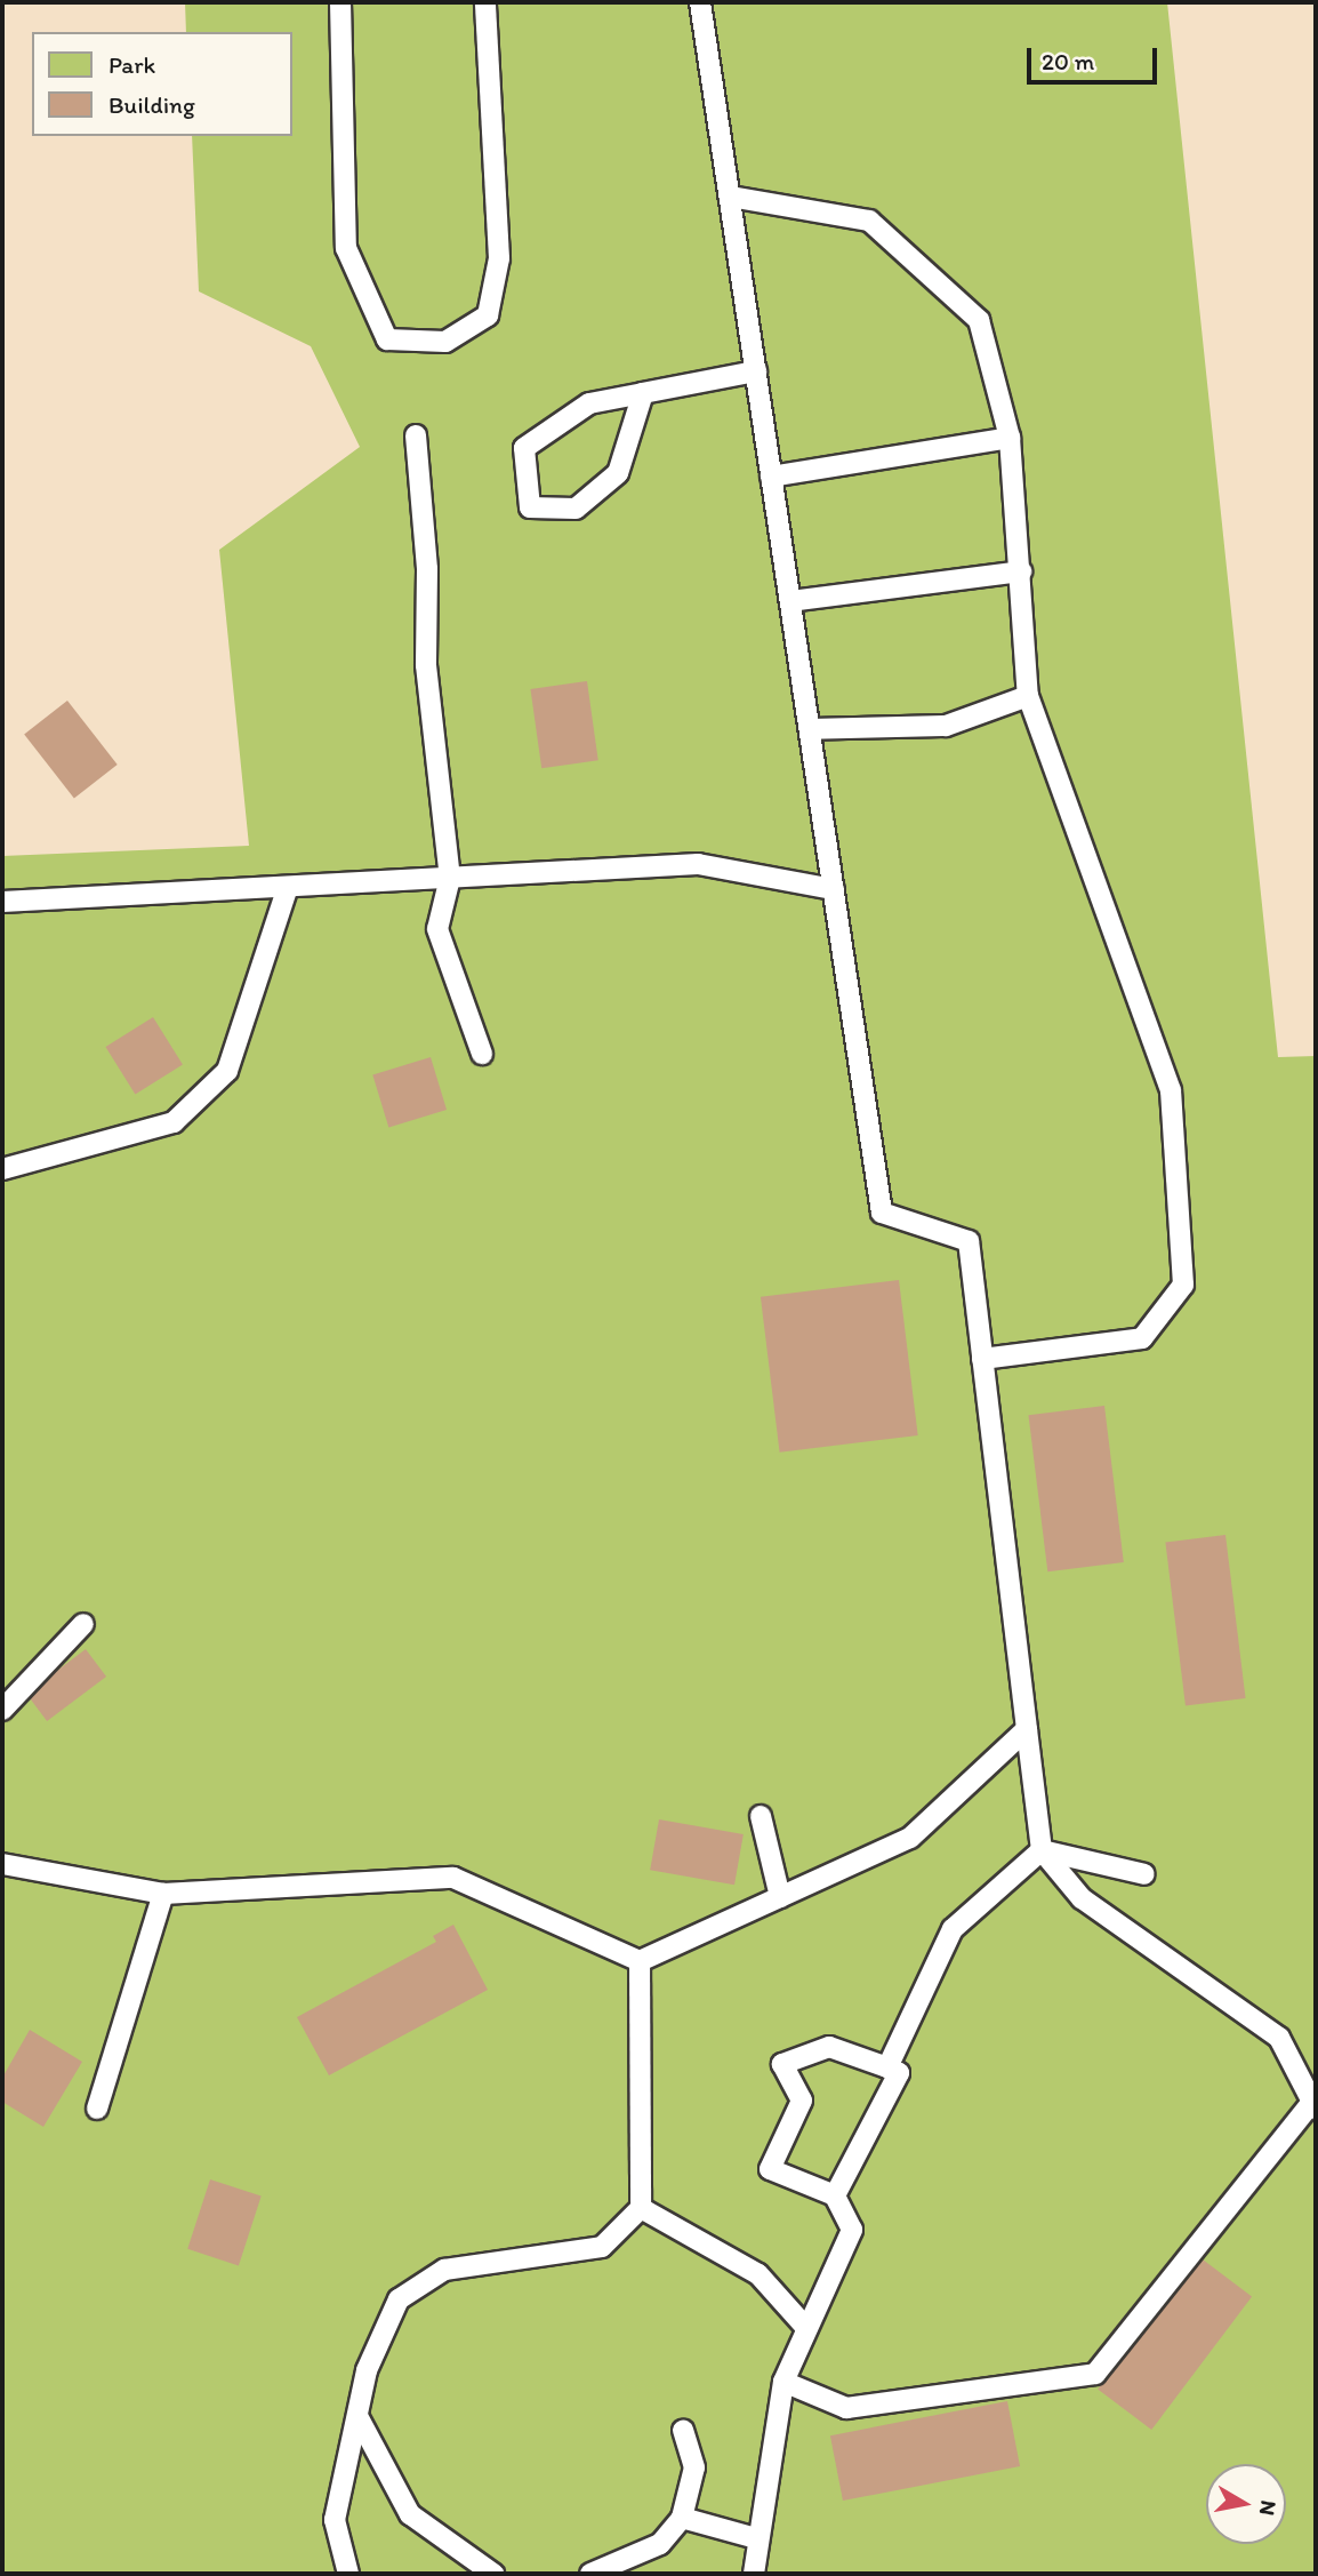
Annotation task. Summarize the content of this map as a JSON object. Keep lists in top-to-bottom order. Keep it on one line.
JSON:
{"legend":["Park","Building"],"scale_bar":"20 m","north":"right"}
